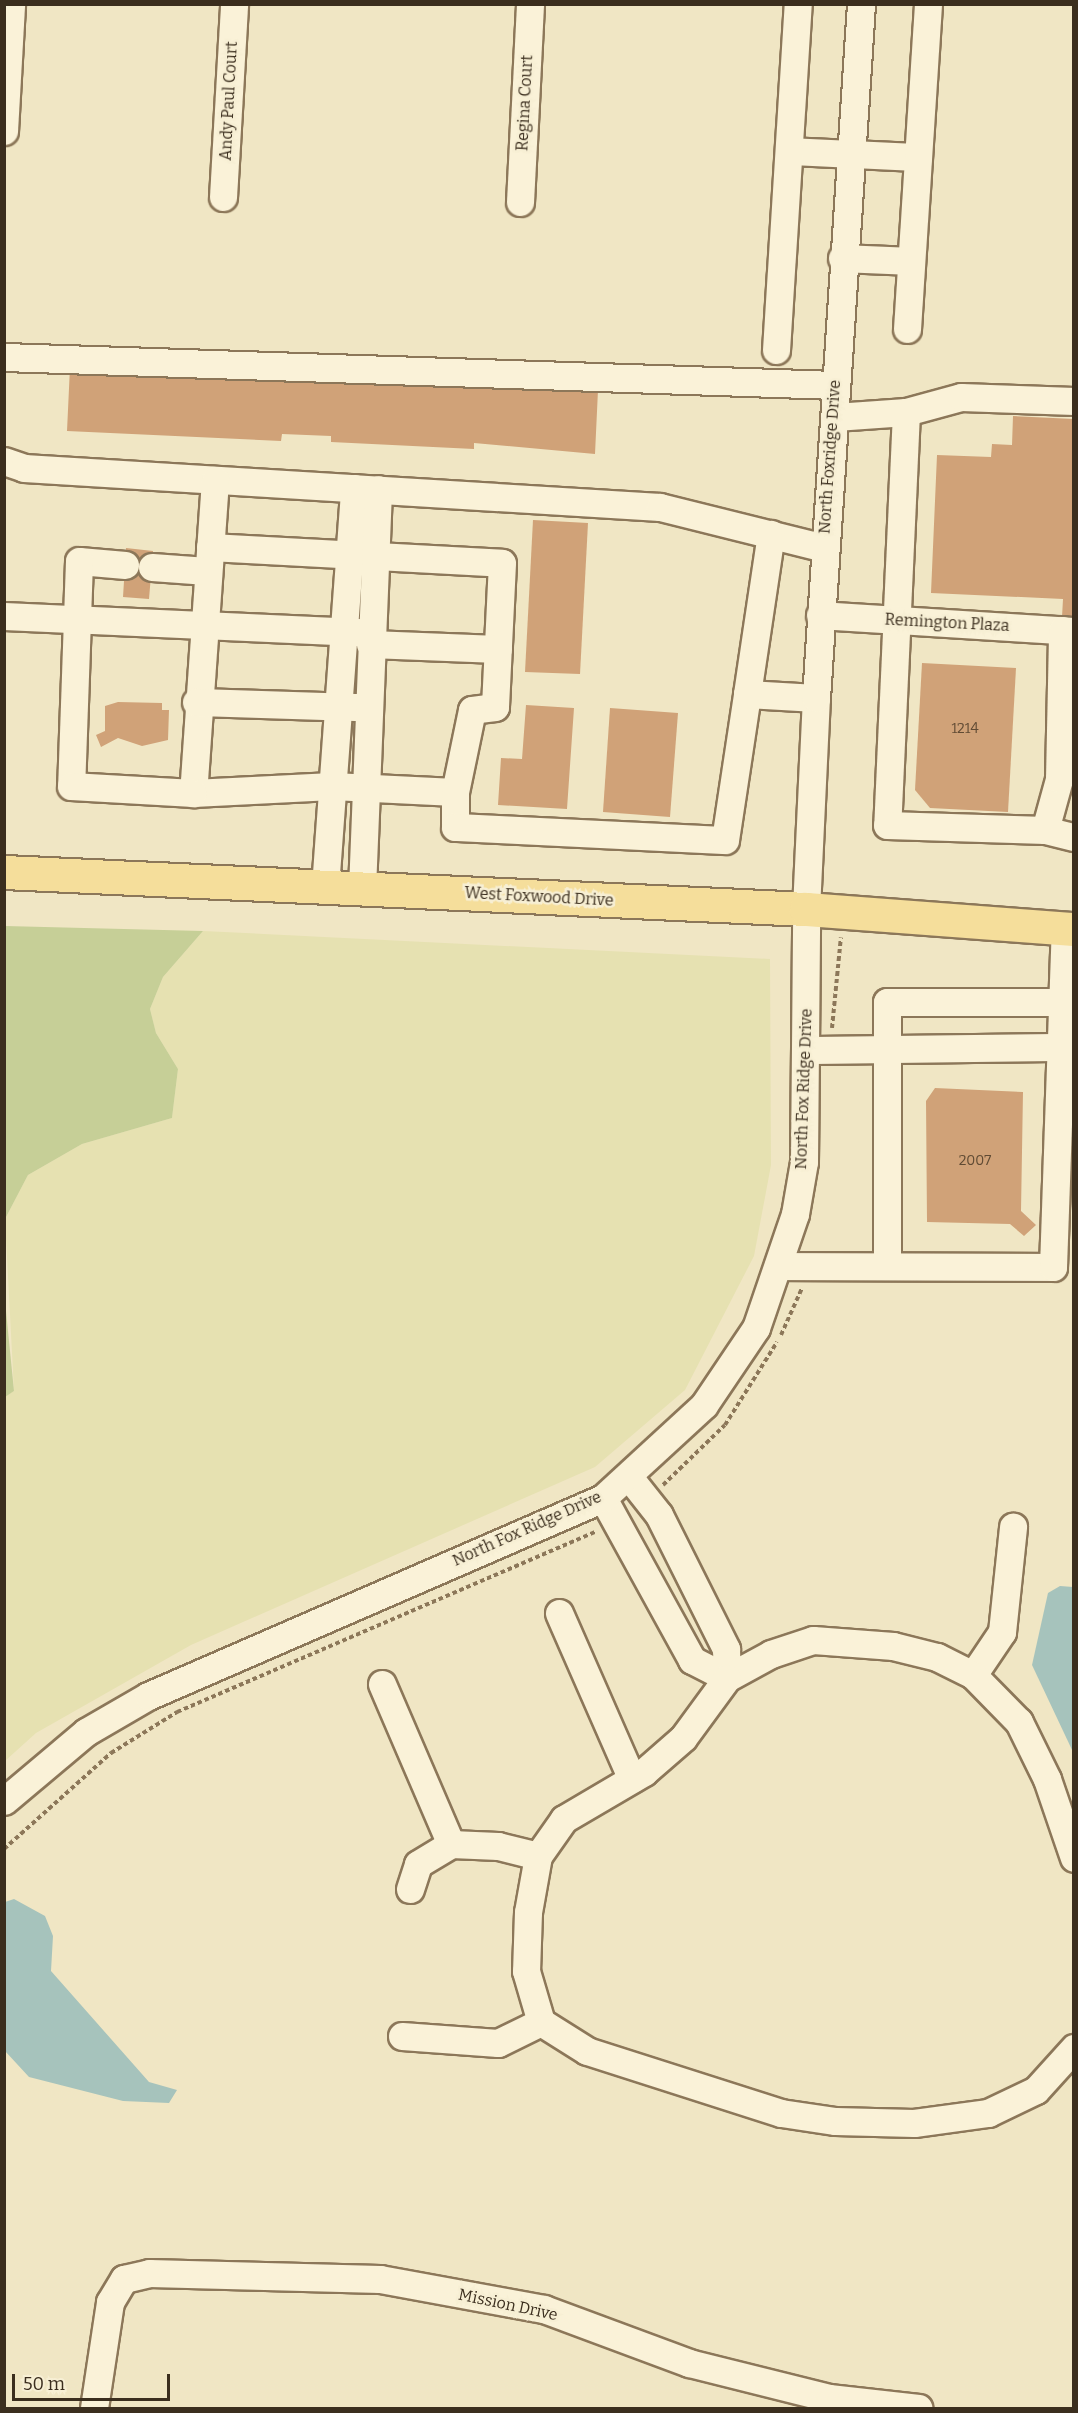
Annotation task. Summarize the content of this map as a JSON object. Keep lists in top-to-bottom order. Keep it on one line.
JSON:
{"streets":{"main road":["West Foxwood Drive"],"street":["Andy Paul Court","Regina Court","North Foxridge Drive","Remington Plaza","North Fox Ridge Drive","Mission Drive"]},"crossings":[["North Foxridge Drive","Remington Plaza"],["North Foxridge Drive","West Foxwood Drive"],["North Foxridge Drive","North Fox Ridge Drive"],["West Foxwood Drive","North Fox Ridge Drive"]],"house_numbers":["1214","2007"],"scale_bar":"50 m"}
